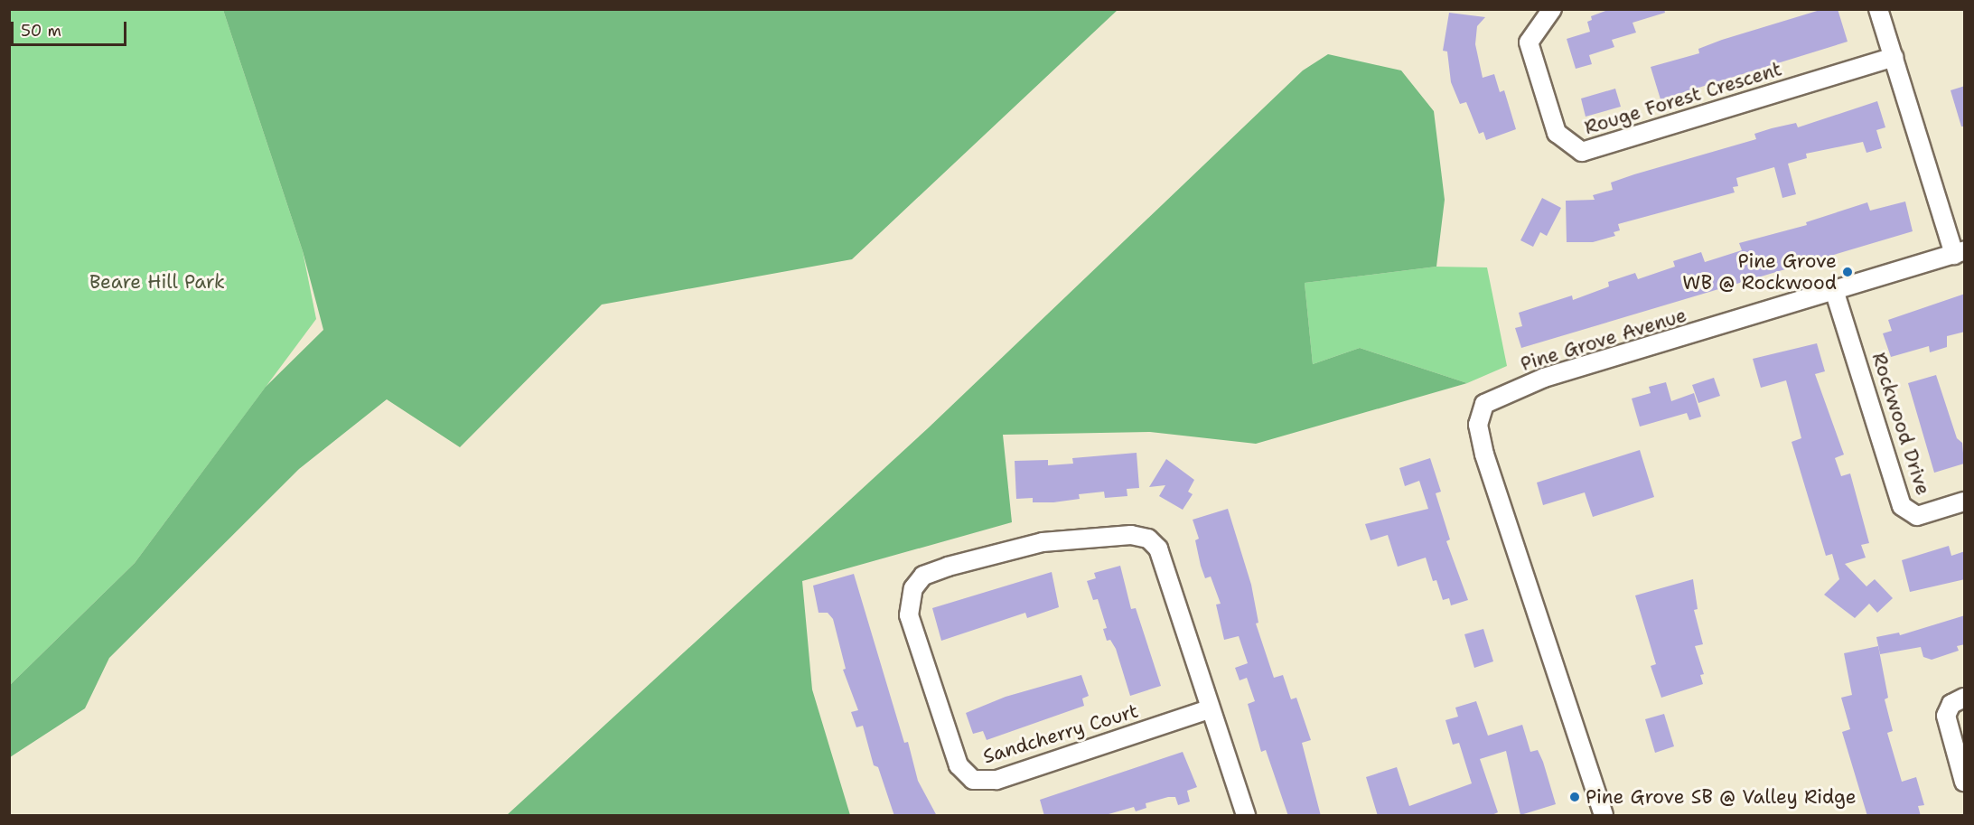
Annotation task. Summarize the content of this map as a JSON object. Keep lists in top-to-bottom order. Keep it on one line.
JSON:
{"streets":{"street":["Rouge Forest Crescent","Pine Grove Avenue","Rockwood Drive","Sandcherry Court"]},"crossings":[["Pine Grove Avenue","Rockwood Drive"]],"parks":["Beare Hill Park"],"places":["Pine Grove WB @ Rockwood","Pine Grove SB @ Valley Ridge"],"scale_bar":"50 m"}
